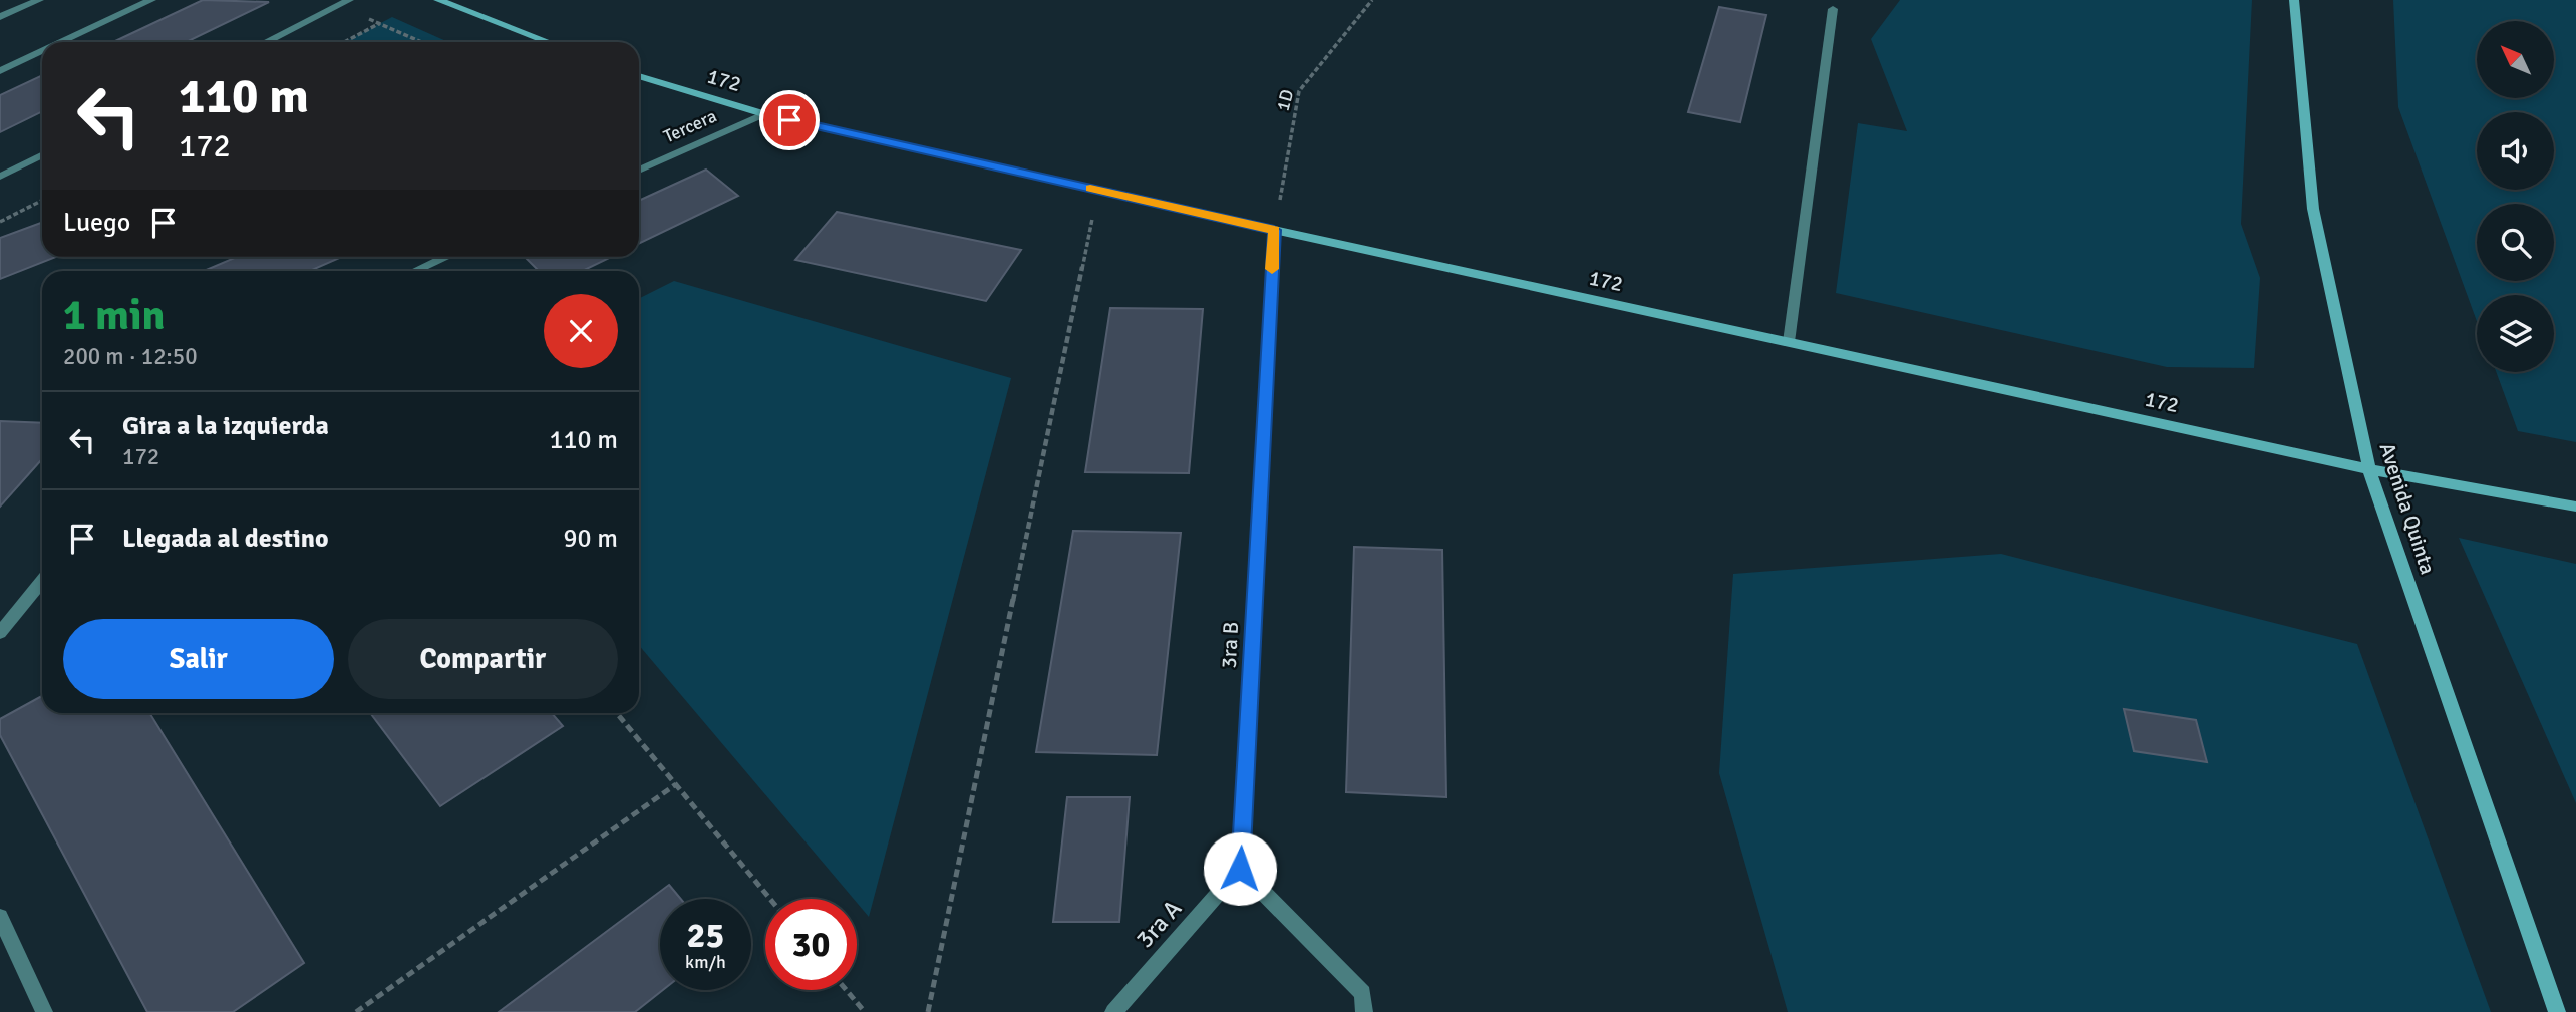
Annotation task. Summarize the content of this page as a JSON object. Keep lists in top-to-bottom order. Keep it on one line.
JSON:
{"streets":{"street":["172","Tercera","Avenida Quinta","3ra B","3ra A"],"path":["1D"]},"crossings":[["172","1D"],["172","Tercera"],["172","Avenida Quinta"],["172","3ra B"],["1D","3ra B"],["3ra B","3ra A"]],"north":"top left","page":{"turn":["110 m","172"],"then":"Luego","heading":["1 min","200 m · 12:50"],"list":[{"name":"Gira a la izquierda","note":"172","value":"110 m"},{"name":"Llegada al destino","value":"90 m"}],"buttons":["Salir","Compartir"],"speed":"25 km/h","limit":"30"}}
